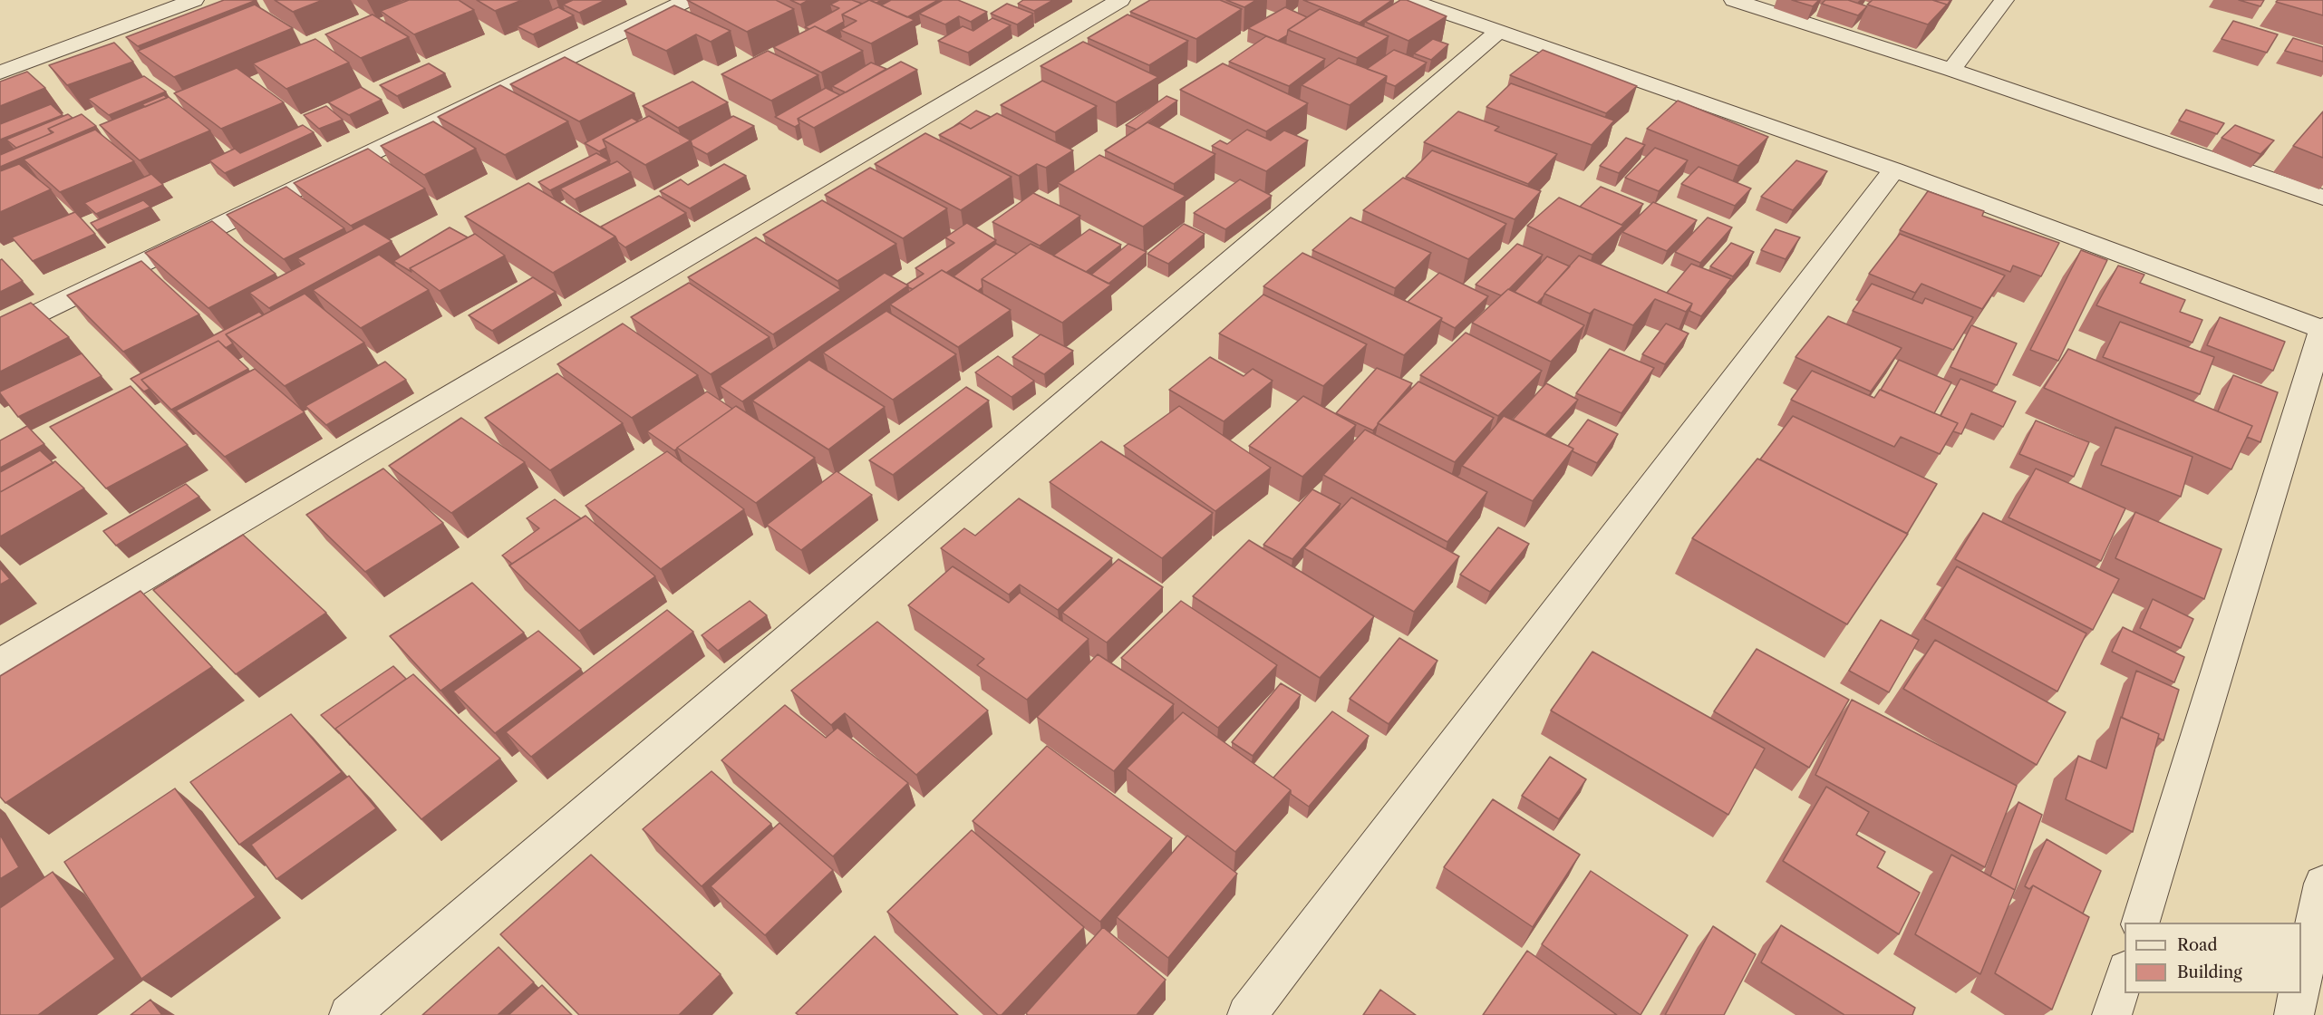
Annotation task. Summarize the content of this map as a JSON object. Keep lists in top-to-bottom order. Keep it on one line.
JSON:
{"legend":["Road","Building"]}
